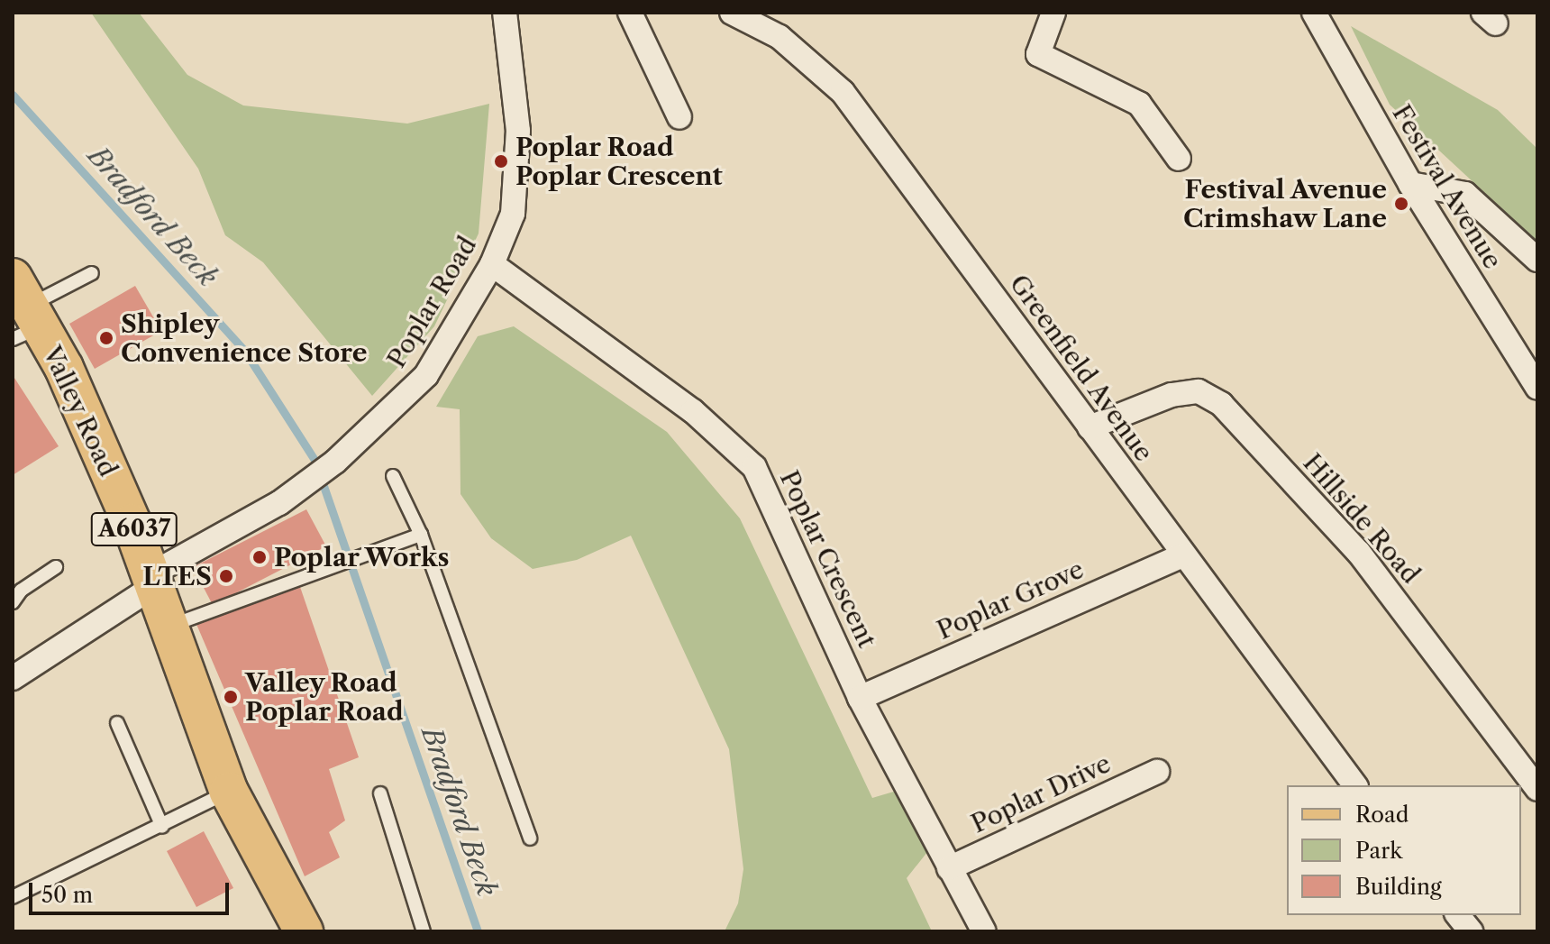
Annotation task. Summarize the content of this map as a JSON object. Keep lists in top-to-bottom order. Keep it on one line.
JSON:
{"streets":{"main road":["Valley Road","A6037"],"street":["Festival Avenue","Poplar Road","Greenfield Avenue","Hillside Road","Poplar Crescent","Poplar Grove","Poplar Drive"]},"crossings":[["Poplar Road","Valley Road"],["Poplar Road","Poplar Crescent"],["Greenfield Avenue","Hillside Road"],["Greenfield Avenue","Poplar Grove"],["Valley Road","A6037"],["Poplar Crescent","Poplar Grove"],["Poplar Crescent","Poplar Drive"]],"water":["Bradford Beck"],"places":["Poplar Road Poplar Crescent","Festival Avenue Crimshaw Lane","Shipley Convenience Store","Poplar Works","LTES","Valley Road Poplar Road"],"legend":["Road","Park","Building"],"scale_bar":"50 m"}
